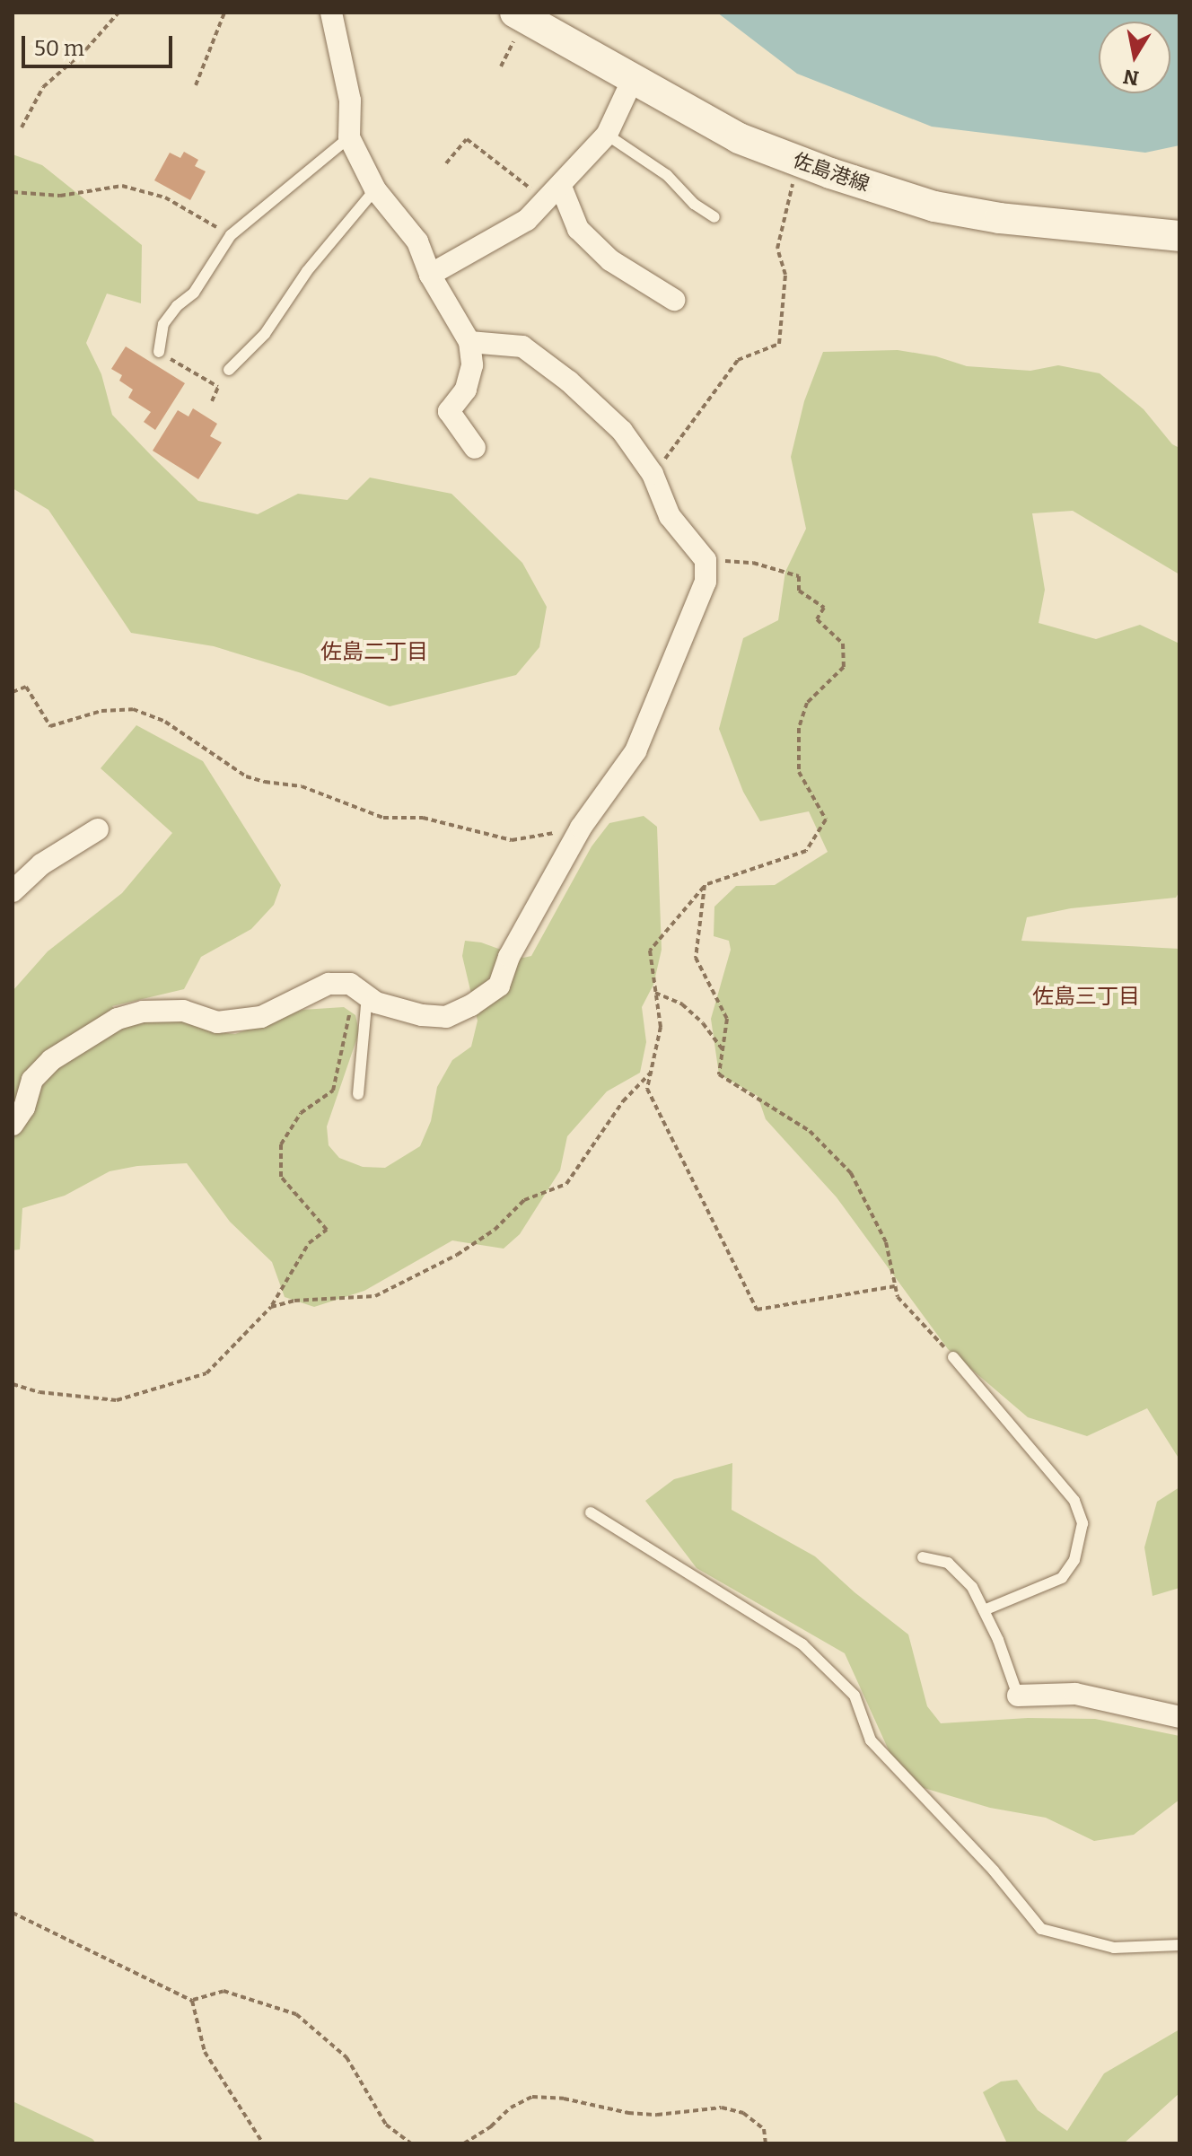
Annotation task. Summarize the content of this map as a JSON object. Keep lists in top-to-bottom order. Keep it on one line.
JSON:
{"streets":{"main road":["佐島港線"]},"districts":["佐島二丁目","佐島三丁目"],"scale_bar":"50 m","north":"bottom"}
